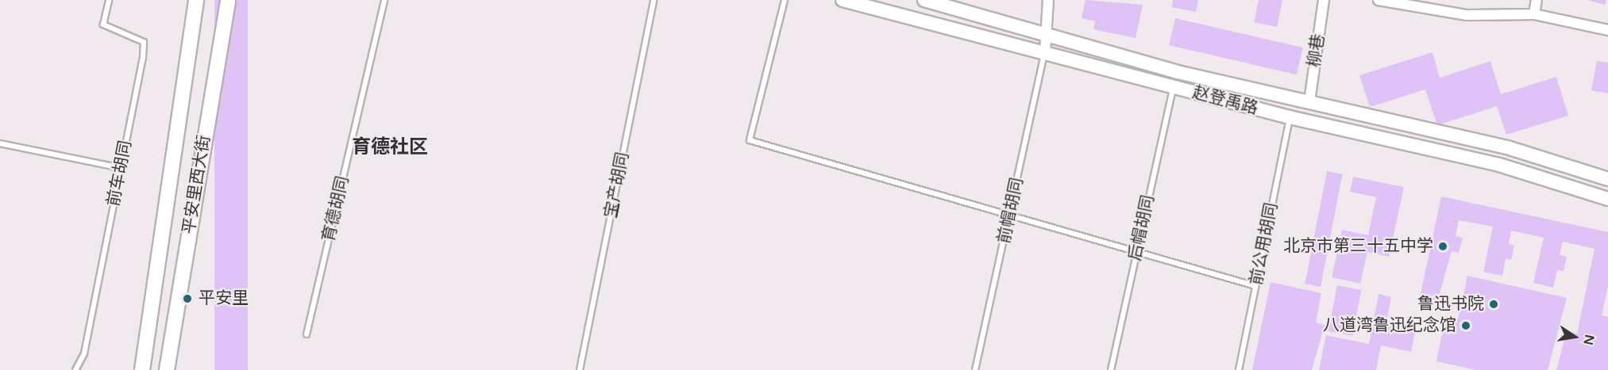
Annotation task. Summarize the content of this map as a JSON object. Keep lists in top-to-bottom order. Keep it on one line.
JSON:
{"streets":{"main road":["赵登禹路","平安里西大街"],"street":["柳巷"],"lane":["前车胡同","宝产胡同","育德胡同","前帽胡同","后帽胡同","前公用胡同"]},"crossings":[["柳巷","赵登禹路"],["赵登禹路","前帽胡同"],["赵登禹路","后帽胡同"],["赵登禹路","前公用胡同"]],"districts":["育德社区"],"places":["北京市第三十五中学","平安里","鲁迅书院","八道湾鲁迅纪念馆"],"north":"right"}
